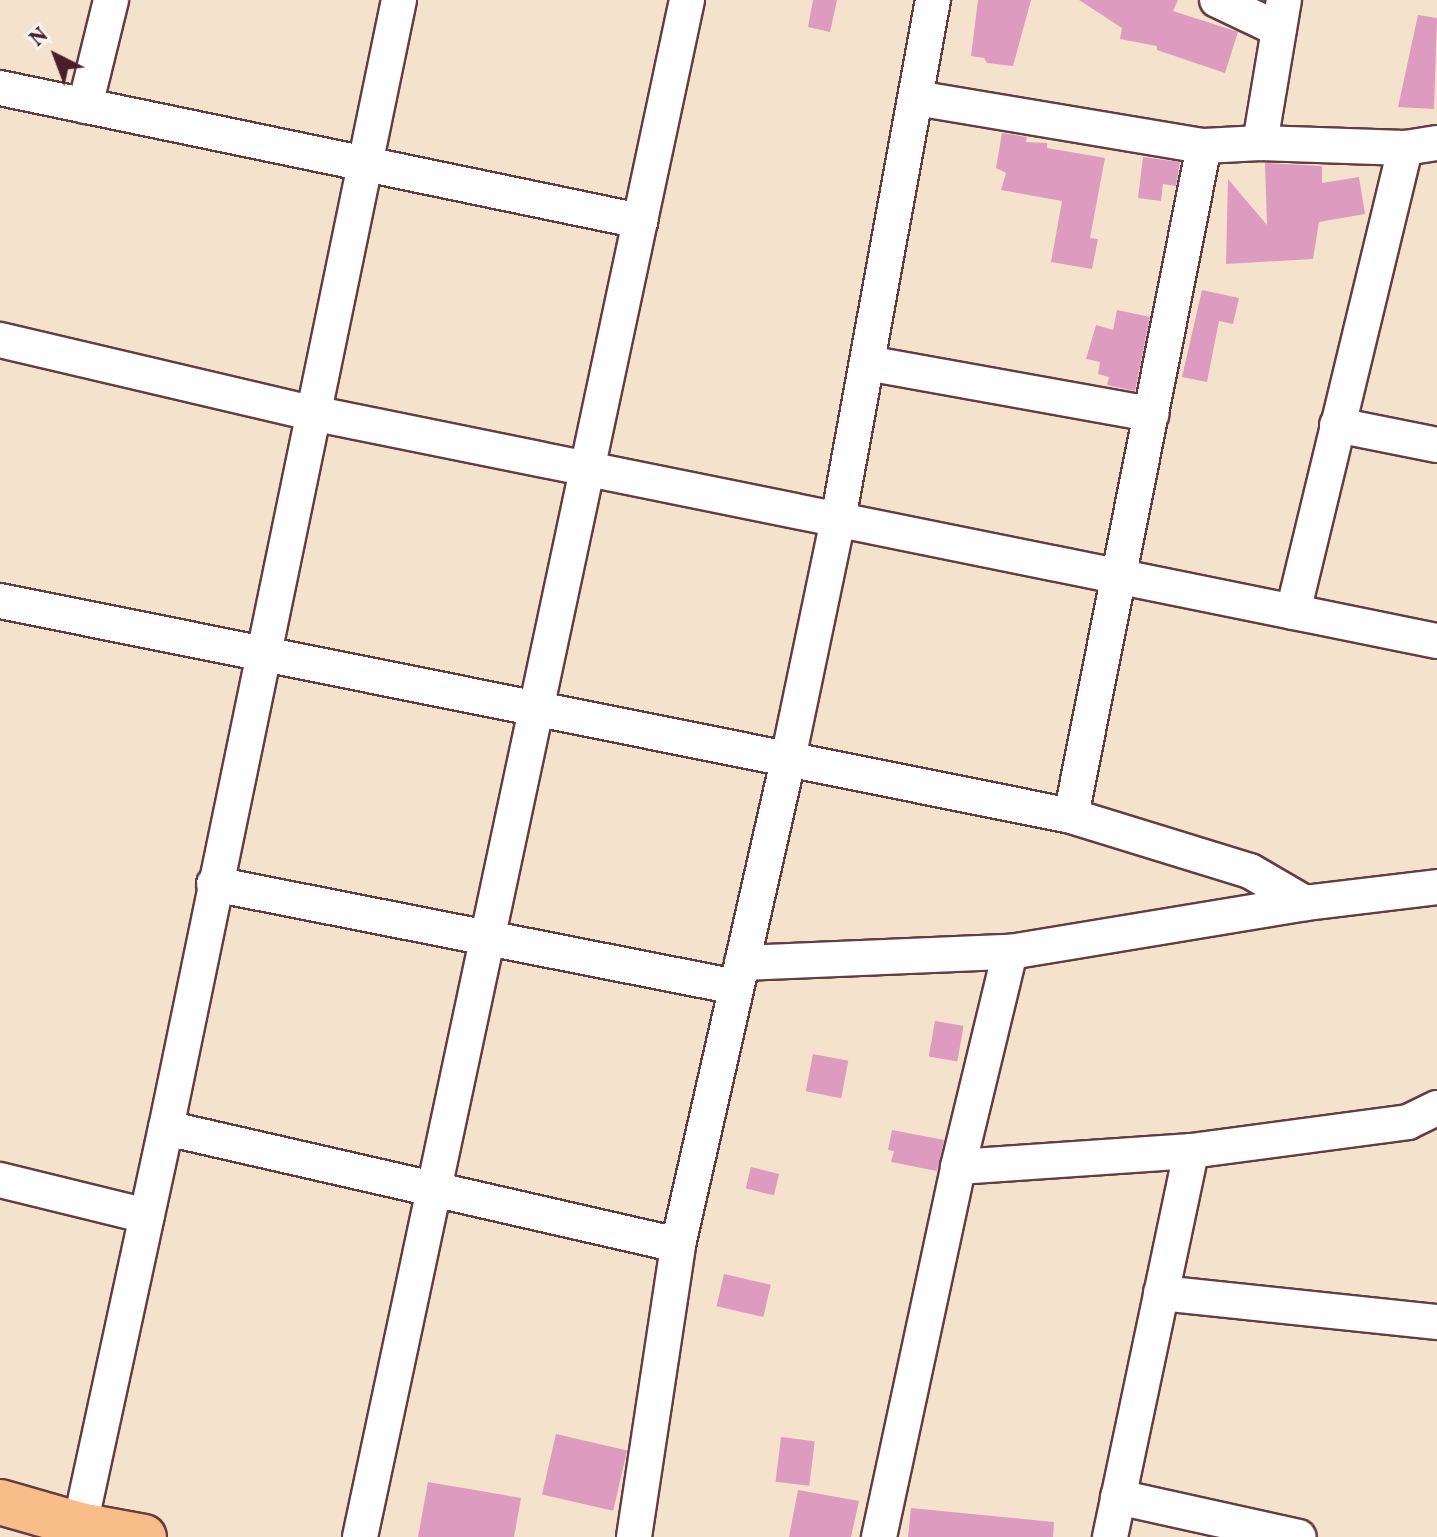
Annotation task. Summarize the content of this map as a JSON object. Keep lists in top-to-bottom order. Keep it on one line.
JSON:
{"north":"top left"}
